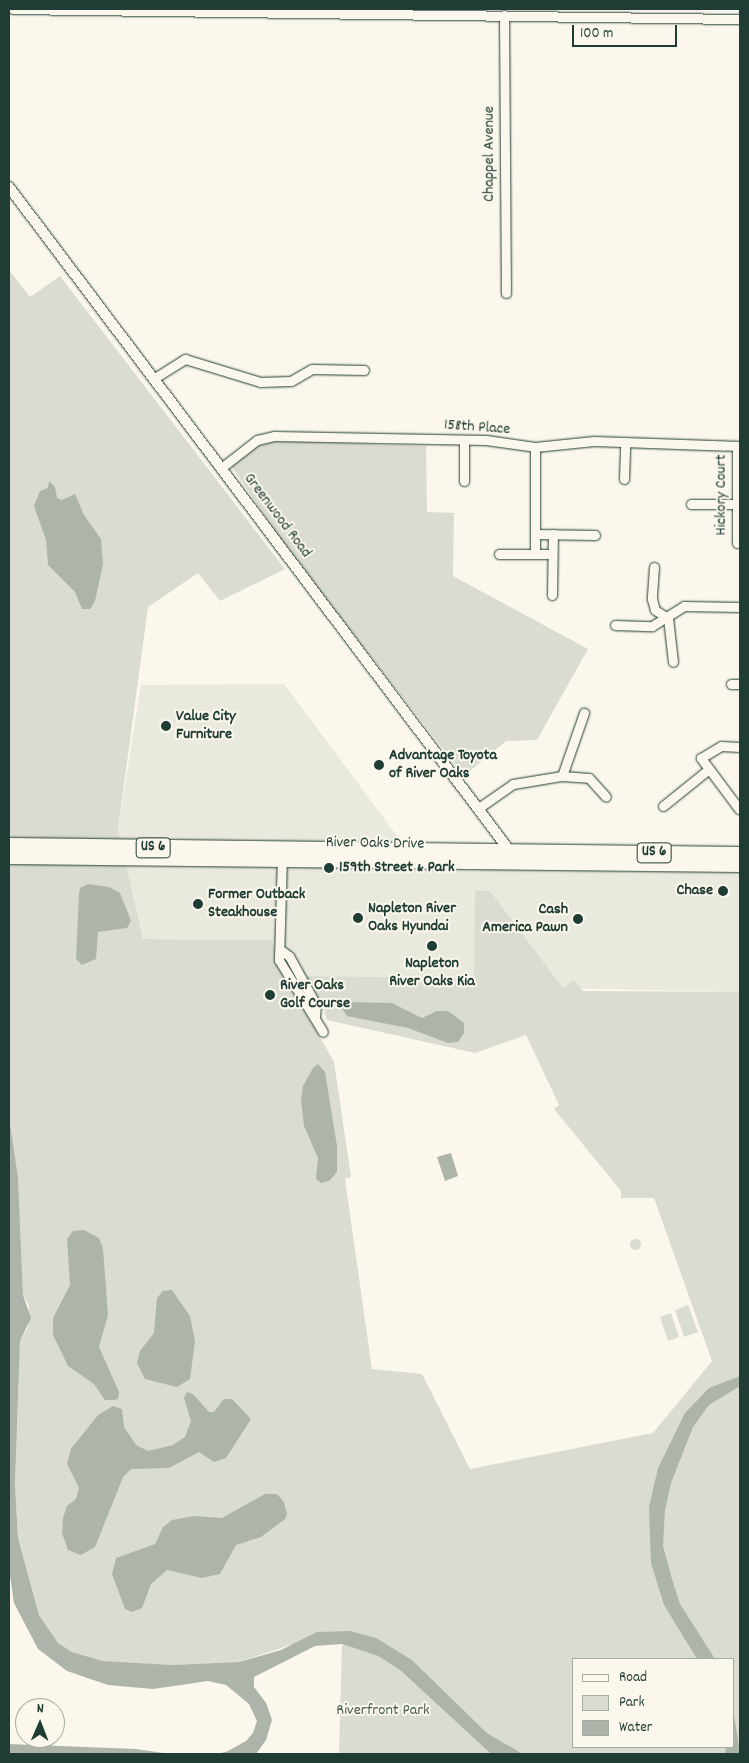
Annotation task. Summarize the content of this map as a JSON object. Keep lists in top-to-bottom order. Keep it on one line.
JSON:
{"streets":{"main road":["River Oaks Drive","US 6"],"street":["Chappel Avenue","158th Place","Hickory Court","Greenwood Road"]},"crossings":[["158th Place","Hickory Court"],["158th Place","Greenwood Road"],["Greenwood Road","River Oaks Drive"]],"parks":["Riverfront Park"],"places":["Value City Furniture","Advantage Toyota of River Oaks","159th Street & Park","Chase","Former Outback Steakhouse","Napleton River Oaks Hyundai","Cash America Pawn","Napleton River Oaks Kia","River Oaks Golf Course"],"legend":["Road","Park","Water"],"scale_bar":"100 m","north":"top"}
